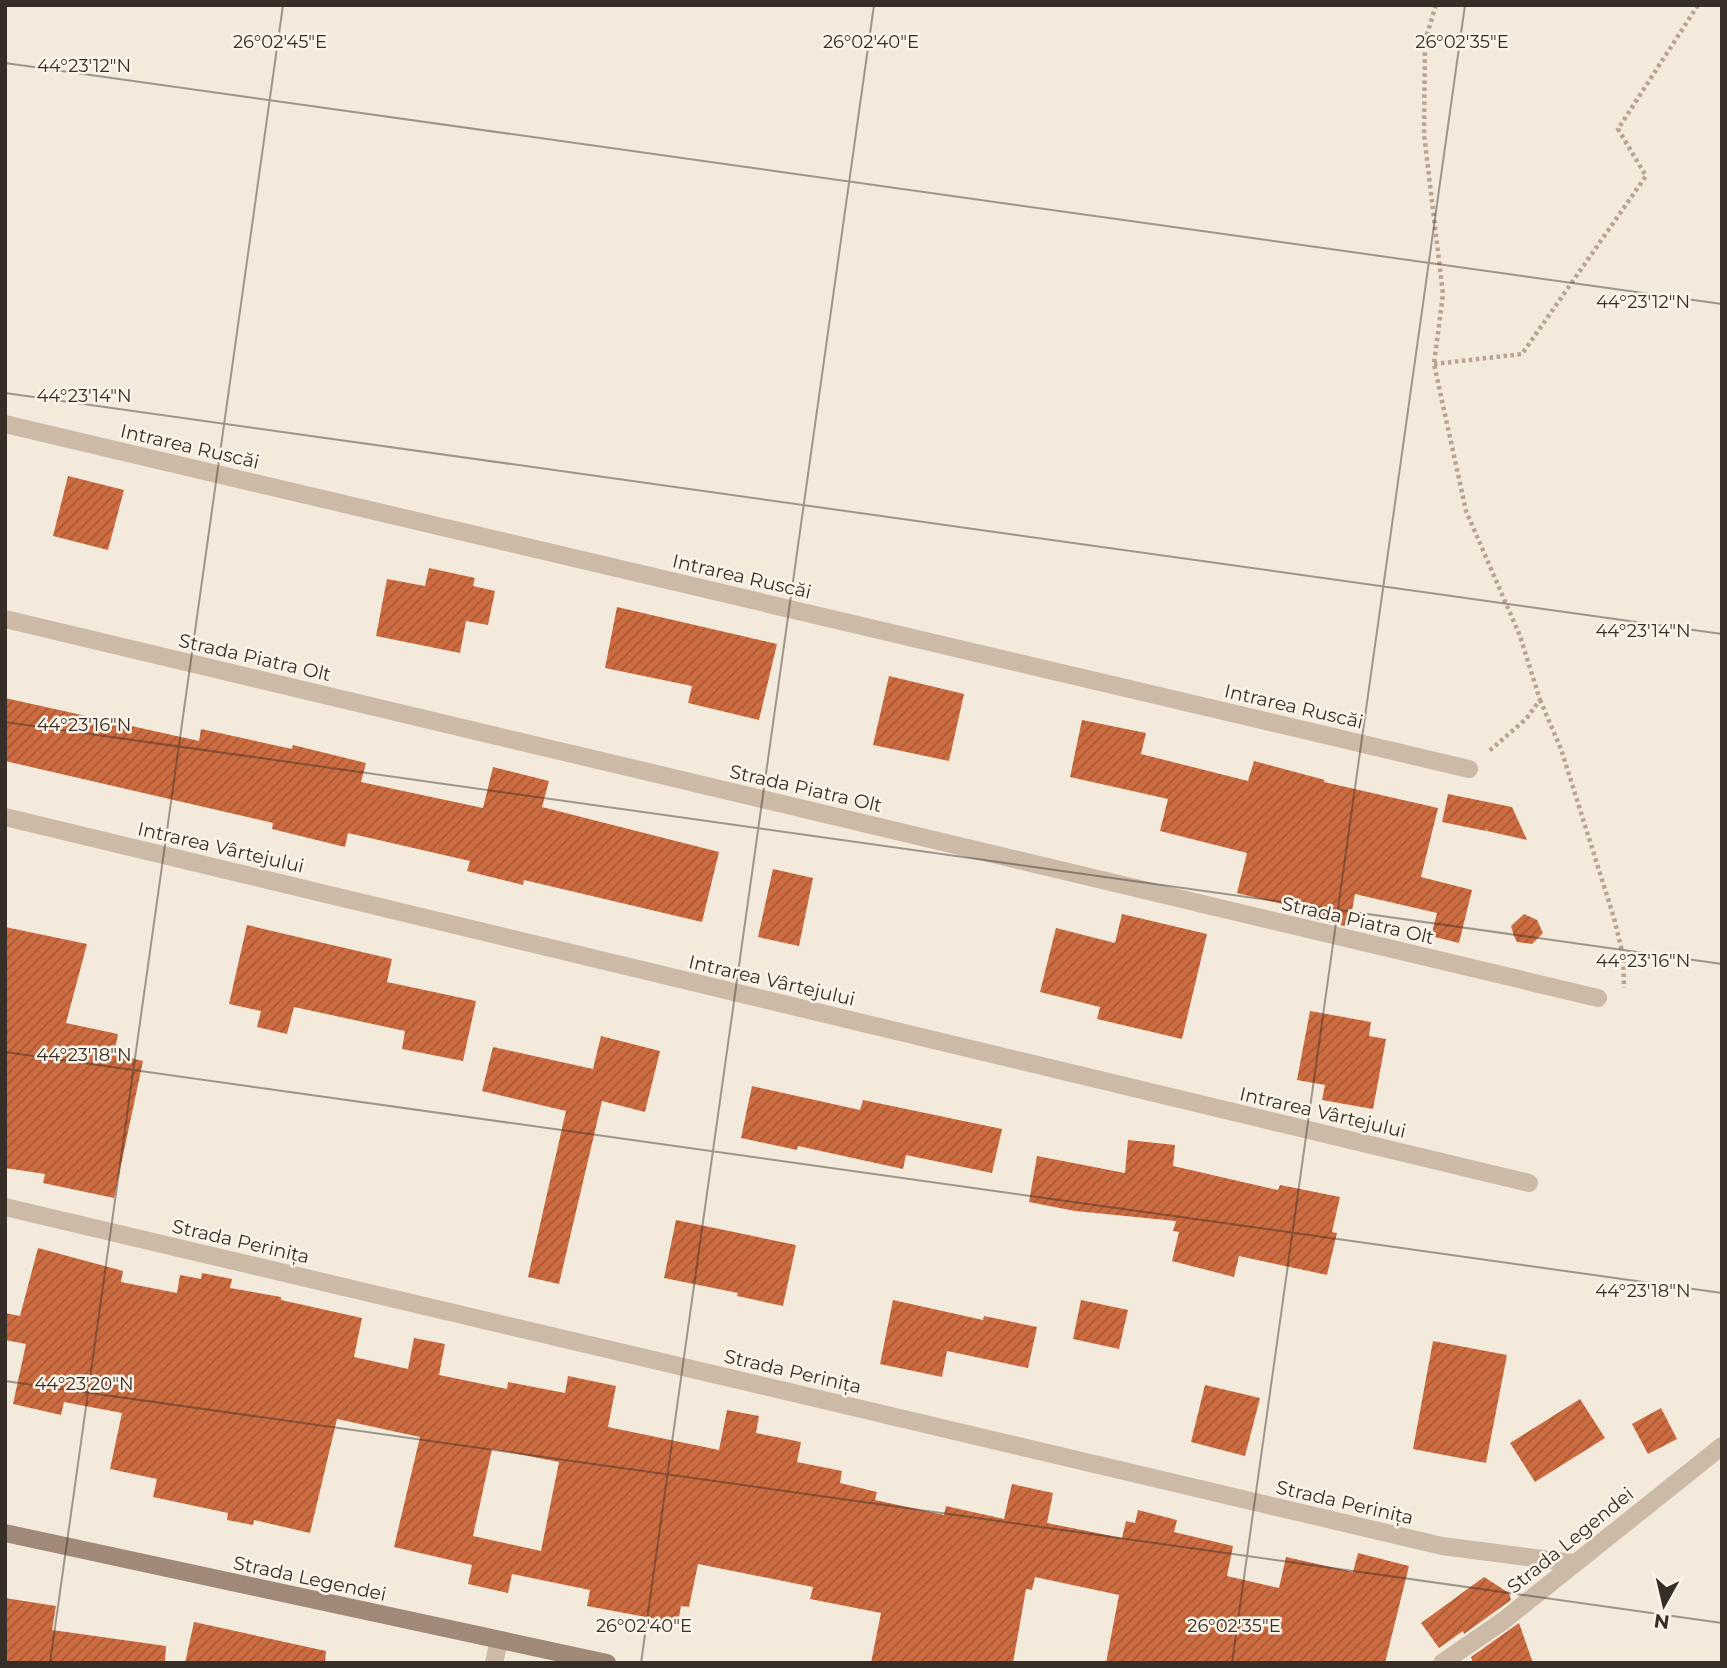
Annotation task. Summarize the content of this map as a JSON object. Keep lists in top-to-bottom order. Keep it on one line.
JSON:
{"streets":{"street":["Intrarea Ruscăi","Strada Piatra Olt","Intrarea Vârtejului","Strada Perinița","Strada Legendei"]},"crossings":[["Strada Perinița","Strada Legendei"]],"north":"bottom","coordinates":["26°02'45\"E","26°02'40\"E","26°02'35\"E","44°23'12\"N","44°23'14\"N","44°23'16\"N","44°23'18\"N","44°23'20\"N"]}
